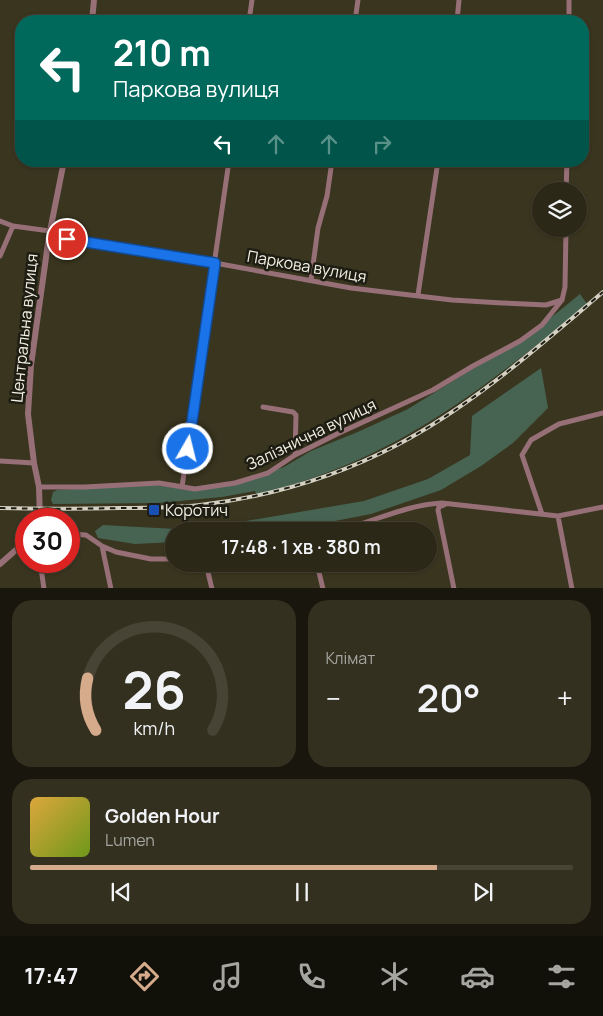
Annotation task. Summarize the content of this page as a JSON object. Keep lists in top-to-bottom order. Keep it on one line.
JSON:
{"streets":{"street":["Паркова вулиця","Центральна вулиця","Залізнична вулиця"]},"crossings":[["Паркова вулиця","Центральна вулиця"],["Паркова вулиця","Залізнична вулиця"],["Центральна вулиця","Залізнична вулиця"]],"places":{"transit":["Коротич"]},"page":{"turn":["210 m","Паркова вулиця"],"limit":"30","trip":"17:48 · 1 хв · 380 m","tile":"Клімат","heat":["−","20°","+"],"song":["Golden Hour","Lumen"],"tabs":"17:47","gauge":["26","km/h"]}}
